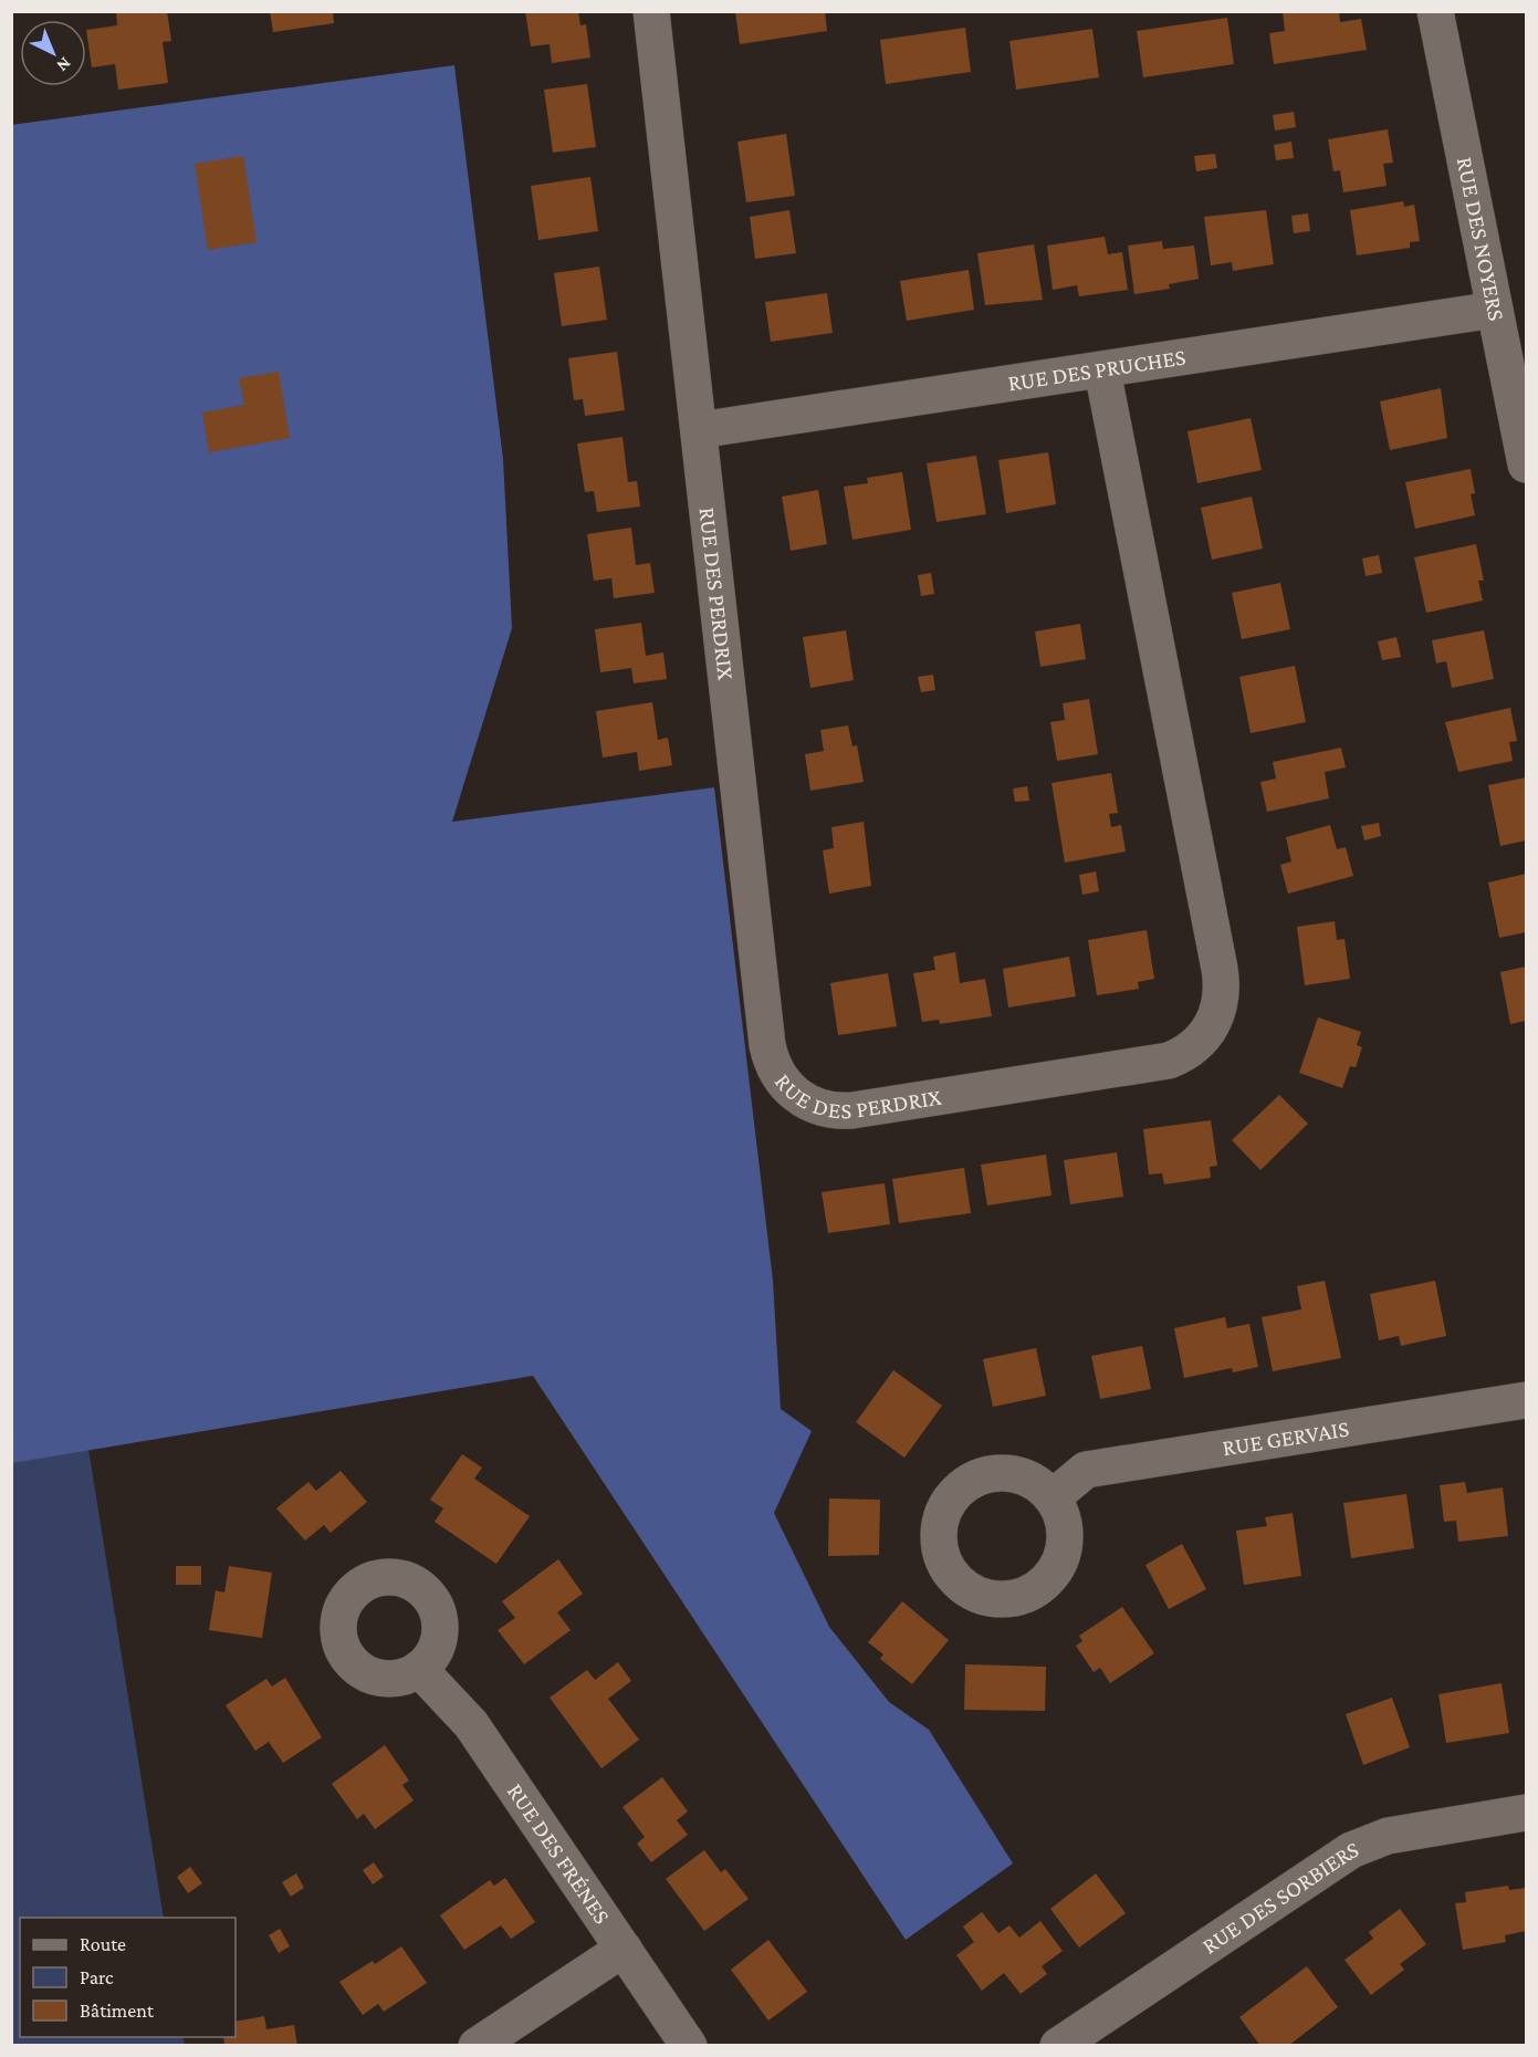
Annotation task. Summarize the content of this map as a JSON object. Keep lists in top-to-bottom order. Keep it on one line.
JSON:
{"streets":{"street":["RUE DES NOYERS","RUE DES PRUCHES","RUE DES PERDRIX","RUE GERVAIS","RUE DES FRÉNES","RUE DES SORBIERS"]},"crossings":[["RUE DES NOYERS","RUE DES PRUCHES"],["RUE DES PRUCHES","RUE DES PERDRIX"]],"legend":["Route","Parc","Bâtiment"],"north":"bottom right"}
